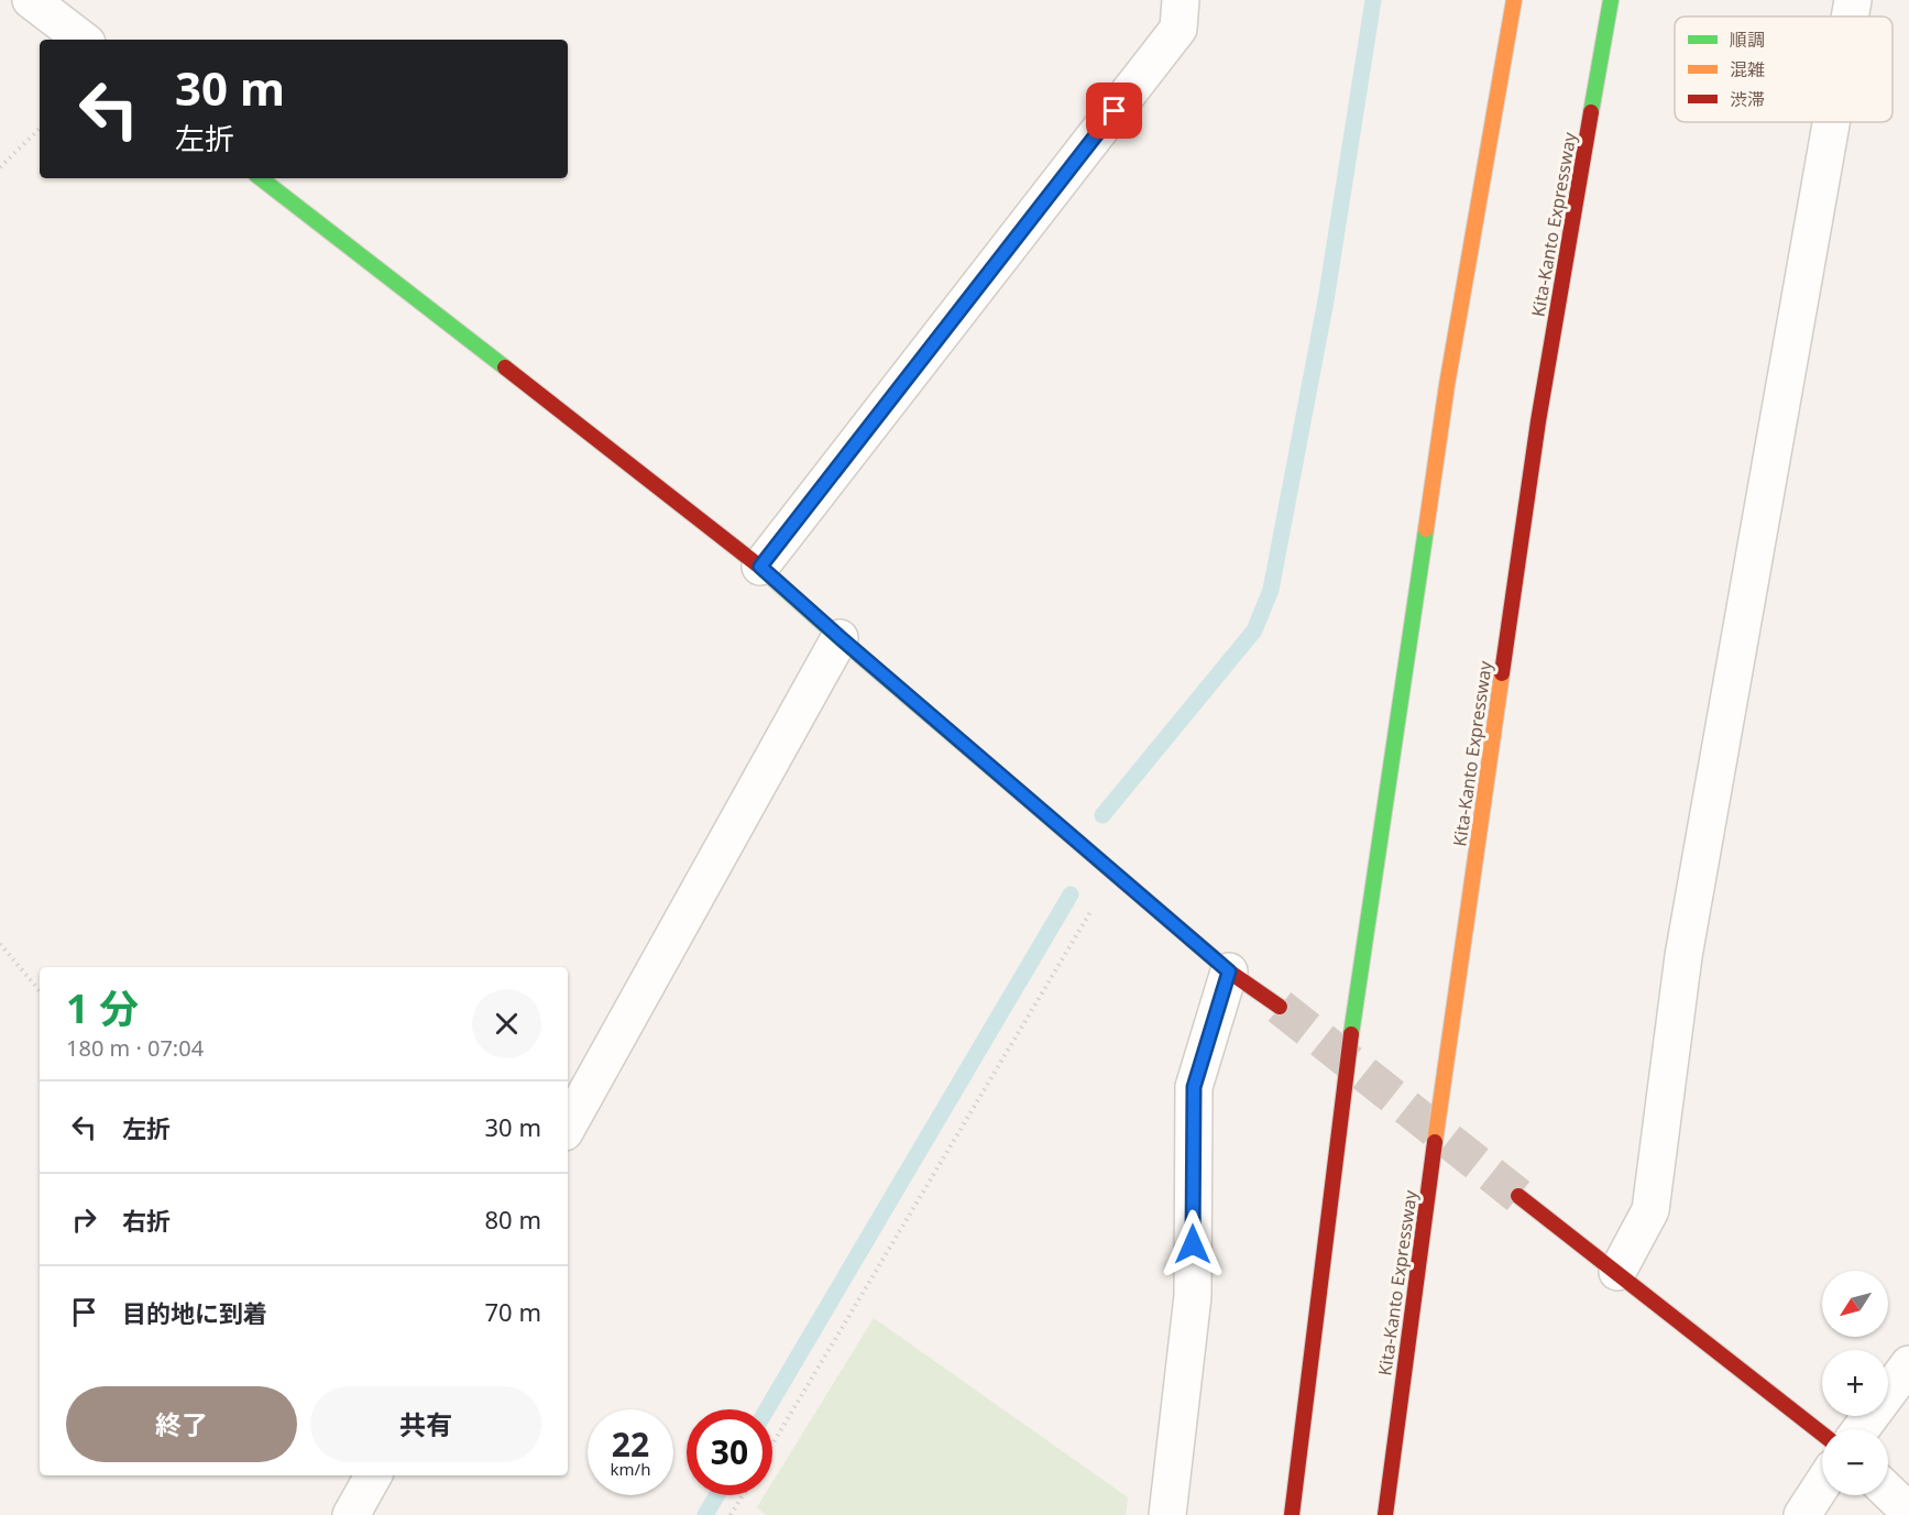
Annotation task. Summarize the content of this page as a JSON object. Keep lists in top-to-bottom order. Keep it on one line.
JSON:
{"streets":{"main road":["Kita-Kanto Expressway"]},"legend":["順調","混雑","渋滞"],"north":"bottom left","page":{"turn":["30 m","左折"],"heading":["1 分","180 m · 07:04"],"list":[{"name":"左折","value":"30 m"},{"name":"右折","value":"80 m"},{"name":"目的地に到着","value":"70 m"}],"map_buttons":["+","−"],"buttons":["終了","共有"],"speed":"22 km/h","limit":"30"}}
